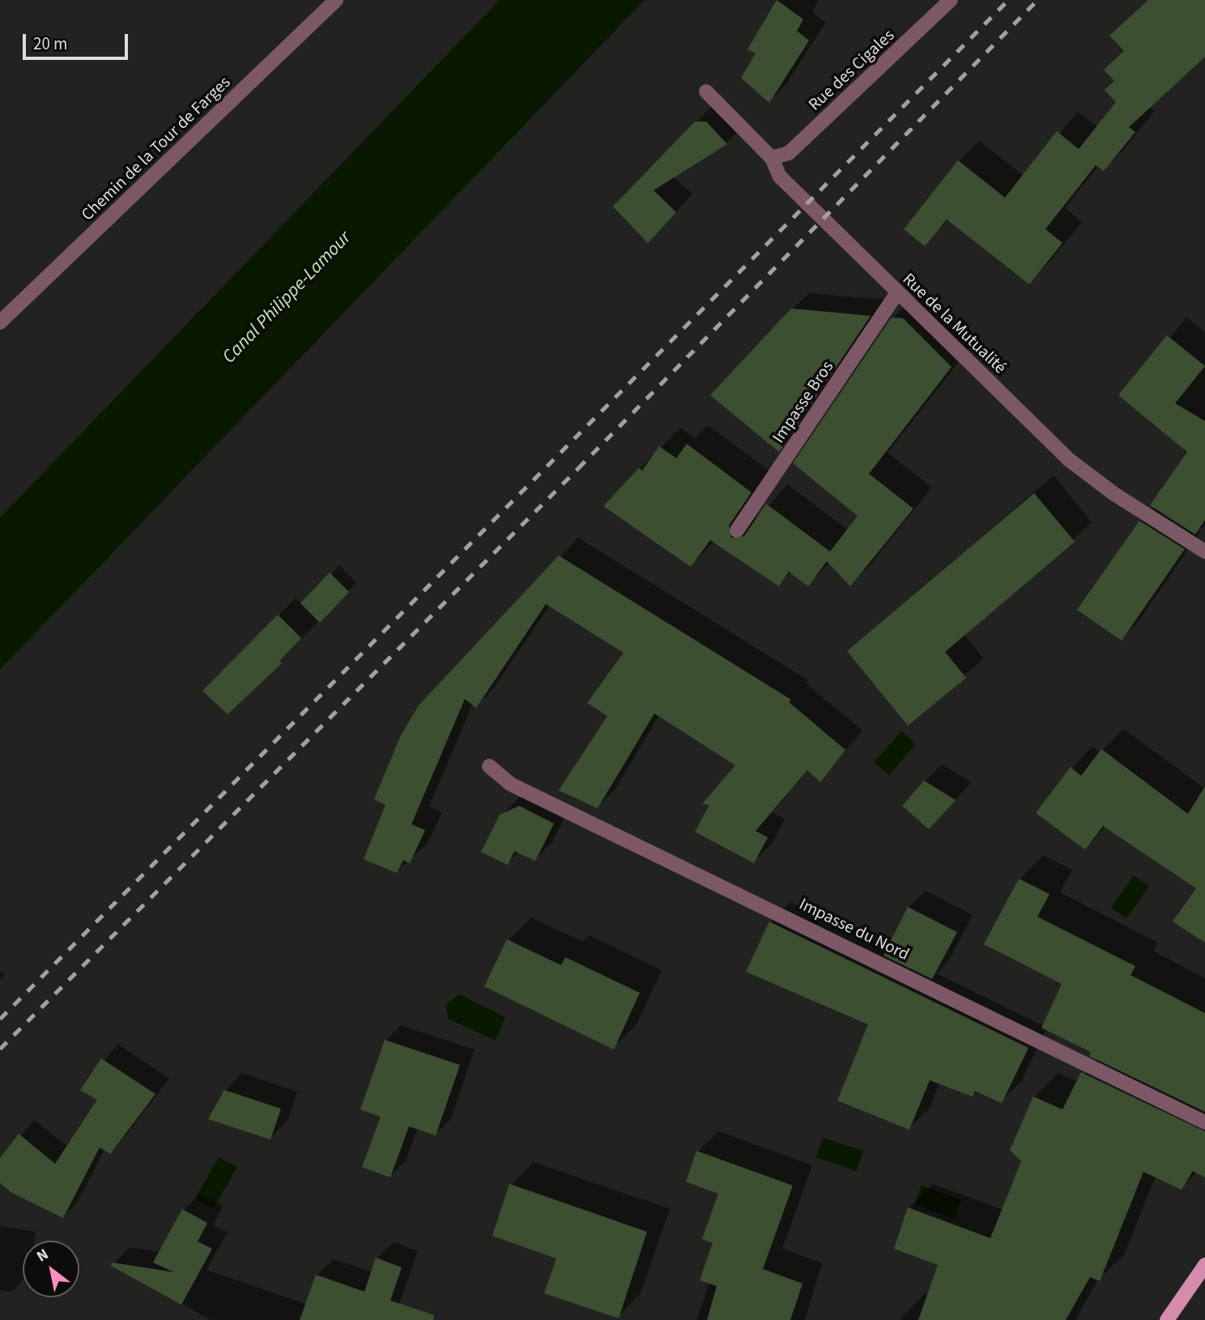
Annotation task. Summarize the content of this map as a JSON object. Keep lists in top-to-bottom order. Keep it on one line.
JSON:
{"streets":{"street":["Rue des Cigales","Chemin de la Tour de Farges","Rue de la Mutualité","Impasse Bros","Impasse du Nord"]},"crossings":[["Rue des Cigales","Rue de la Mutualité"],["Rue de la Mutualité","Impasse Bros"]],"water":["Canal Philippe-Lamour"],"scale_bar":"20 m","north":"top left"}
